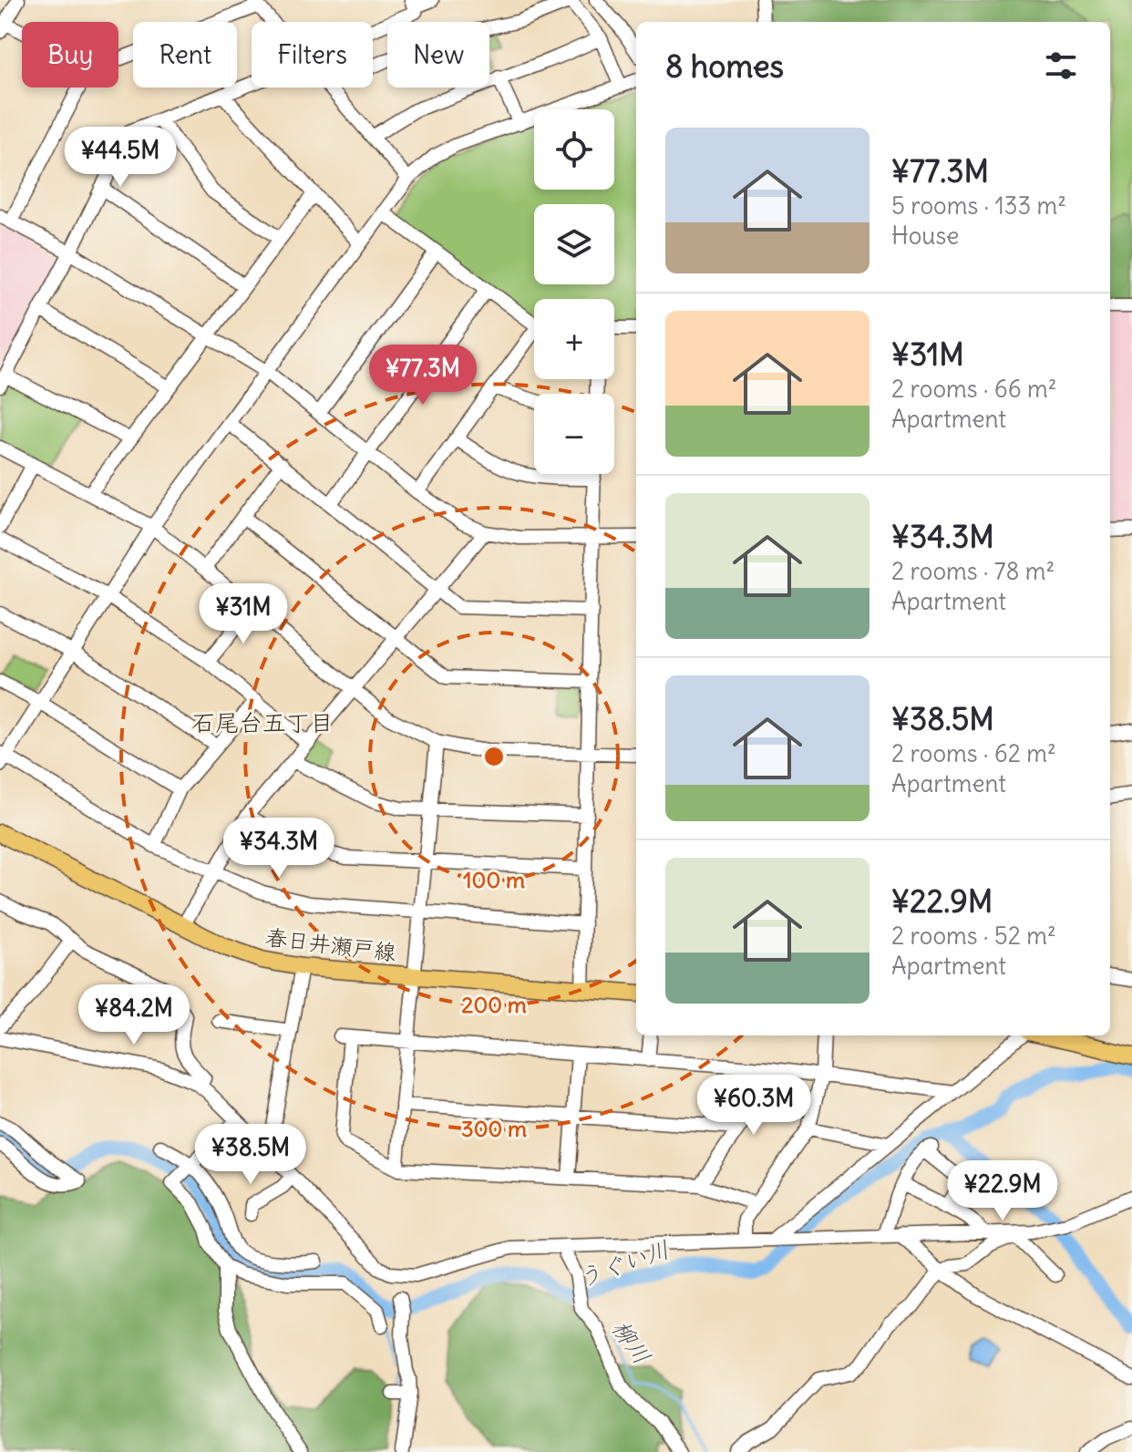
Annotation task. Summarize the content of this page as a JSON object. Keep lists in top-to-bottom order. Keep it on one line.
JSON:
{"streets":{"main road":["春日井瀬戸線"]},"districts":["石尾台五丁目"],"water":["うぐい川","柳川"],"page":{"chip":["Buy","Rent","Filters","New"],"heading":"8 homes","map_buttons":["+","−"],"list":[{"name":"¥77.3M","note":"5 rooms · 133 m² · House"},{"name":"¥31M","note":"2 rooms · 66 m² · Apartment"},{"name":"¥34.3M","note":"2 rooms · 78 m² · Apartment"},{"name":"¥38.5M","note":"2 rooms · 62 m² · Apartment"},{"name":"¥22.9M","note":"2 rooms · 52 m² · Apartment"}],"price":["¥44.5M","¥77.3M","¥31M","¥34.3M","¥84.2M","¥60.3M","¥38.5M","¥22.9M"]},"rings":["100 m","200 m","300 m"]}
